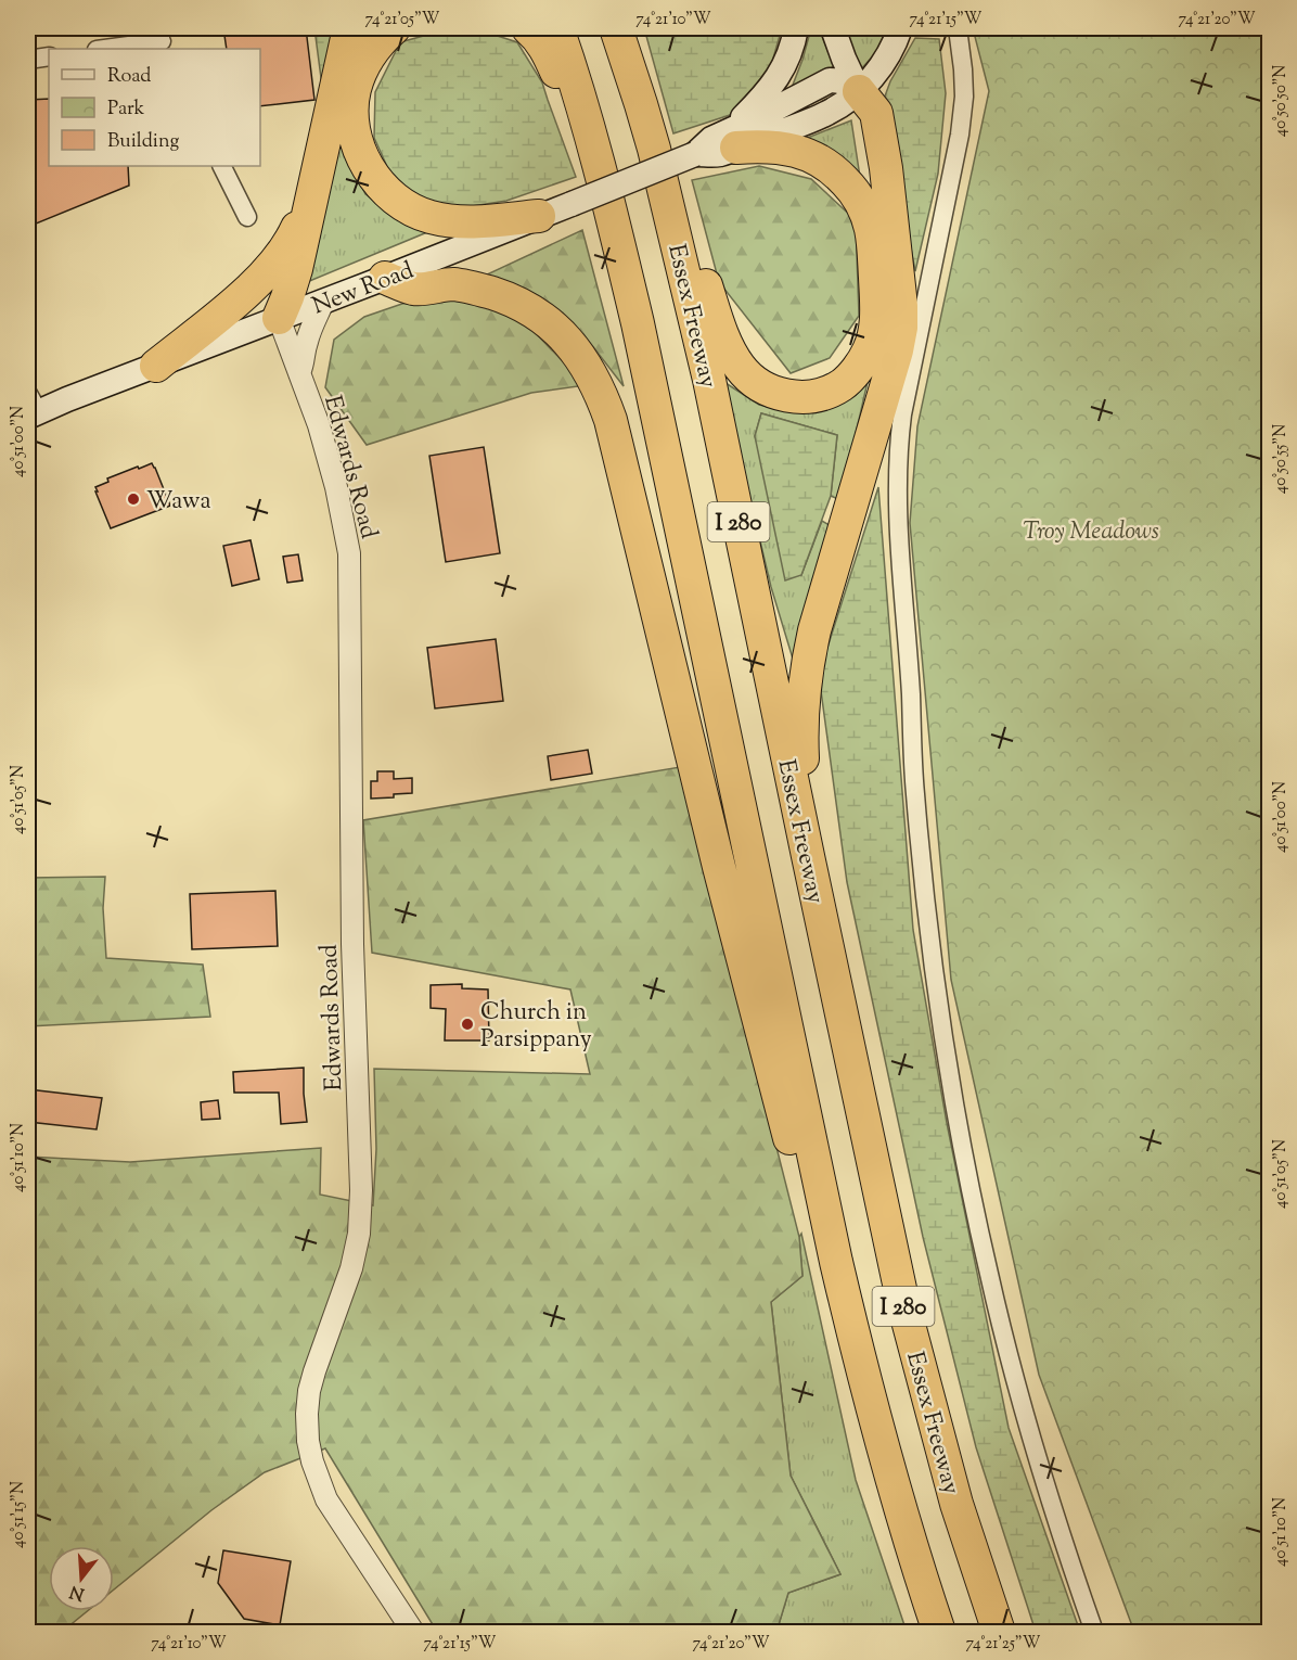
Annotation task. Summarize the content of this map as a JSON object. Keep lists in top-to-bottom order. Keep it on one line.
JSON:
{"streets":{"highway":["Essex Freeway","I 280"],"main road":["New Road"],"street":["Edwards Road"]},"crossings":[["New Road","Edwards Road"]],"parks":["Troy Meadows"],"places":["Wawa","Church in Parsippany"],"legend":["Road","Park","Building"],"north":"bottom","coordinates":["74°21'05\"W","74°21'10\"W","74°21'15\"W","74°21'20\"W","40°50'50\"N","40°51'00\"N","40°50'55\"N","40°51'05\"N","40°51'10\"N","40°51'15\"N","74°21'25\"W"]}
